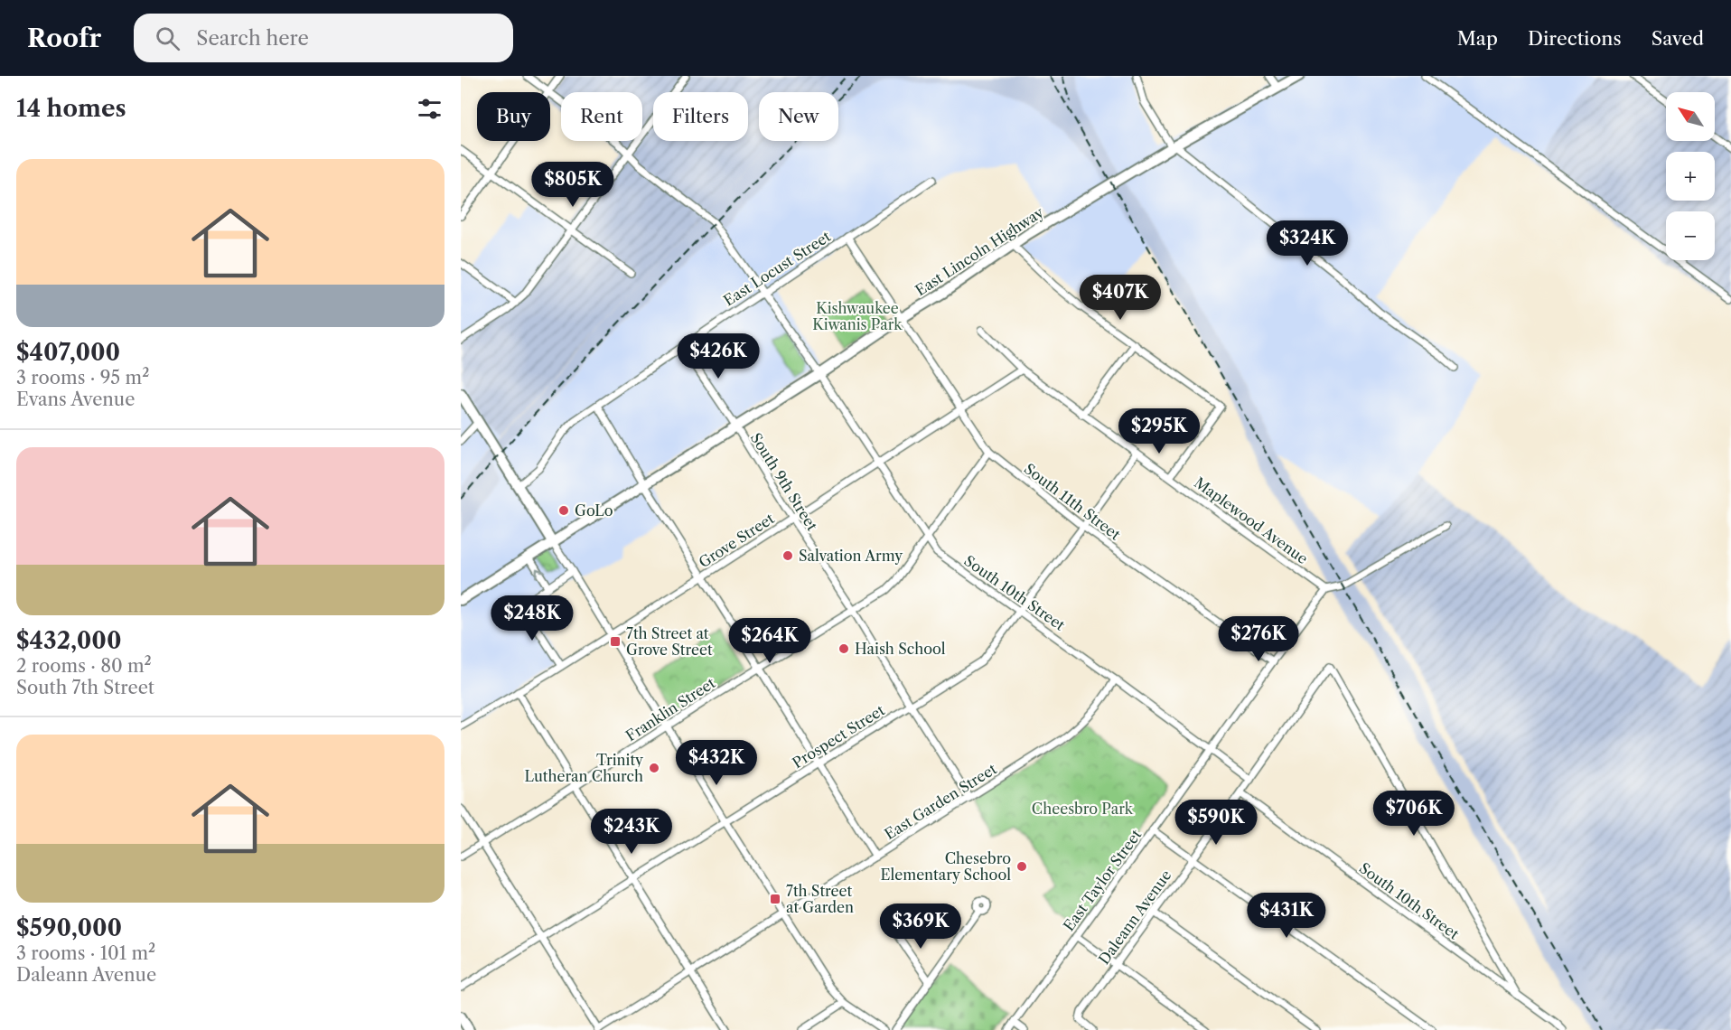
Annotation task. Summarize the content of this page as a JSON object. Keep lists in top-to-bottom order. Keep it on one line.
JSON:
{"streets":{"main road":["East Lincoln Highway"],"street":["East Locust Street","South 9th Street","South 11th Street","Maplewood Avenue","Grove Street","South 10th Street","Franklin Street","Prospect Street","East Garden Street","East Taylor Street","Daleann Avenue"]},"crossings":[["East Lincoln Highway","South 9th Street"],["East Lincoln Highway","South 11th Street"],["East Lincoln Highway","South 10th Street"],["East Locust Street","South 9th Street"],["East Locust Street","South 11th Street"],["East Locust Street","South 10th Street"],["South 9th Street","Grove Street"],["South 9th Street","Franklin Street"],["South 9th Street","Prospect Street"],["South 9th Street","East Garden Street"],["South 11th Street","Grove Street"],["South 11th Street","Franklin Street"],["South 11th Street","Prospect Street"],["South 11th Street","East Taylor Street"],["Maplewood Avenue","Grove Street"],["Maplewood Avenue","Prospect Street"],["Maplewood Avenue","East Taylor Street"],["Grove Street","South 10th Street"],["South 10th Street","Franklin Street"],["South 10th Street","Prospect Street"],["South 10th Street","East Garden Street"],["South 10th Street","East Taylor Street"],["South 10th Street","Daleann Avenue"]],"parks":["Kishwaukee Kiwanis Park","Cheesbro Park"],"places":{"other":["GoLo","Salvation Army","Haish School","Trinity Lutheran Church","Chesebro Elementary School"],"transit":["7th Street at Grove Street","7th Street at Garden"]},"north":"top left","page":{"header":"Roofr","search":"Search here","nav":["Map","Directions","Saved"],"heading":"14 homes","map_buttons":["+","−"],"chip":["Buy","Rent","Filters","New"],"list":[{"name":"$407,000","note":"3 rooms · 95 m² · Evans Avenue"},{"name":"$432,000","note":"2 rooms · 80 m² · South 7th Street"},{"name":"$590,000","note":"3 rooms · 101 m² · Daleann Avenue"}],"price":["$805K","$324K","$407K","$426K","$295K","$248K","$276K","$264K","$432K","$706K","$590K","$243K","$431K","$369K"]}}
